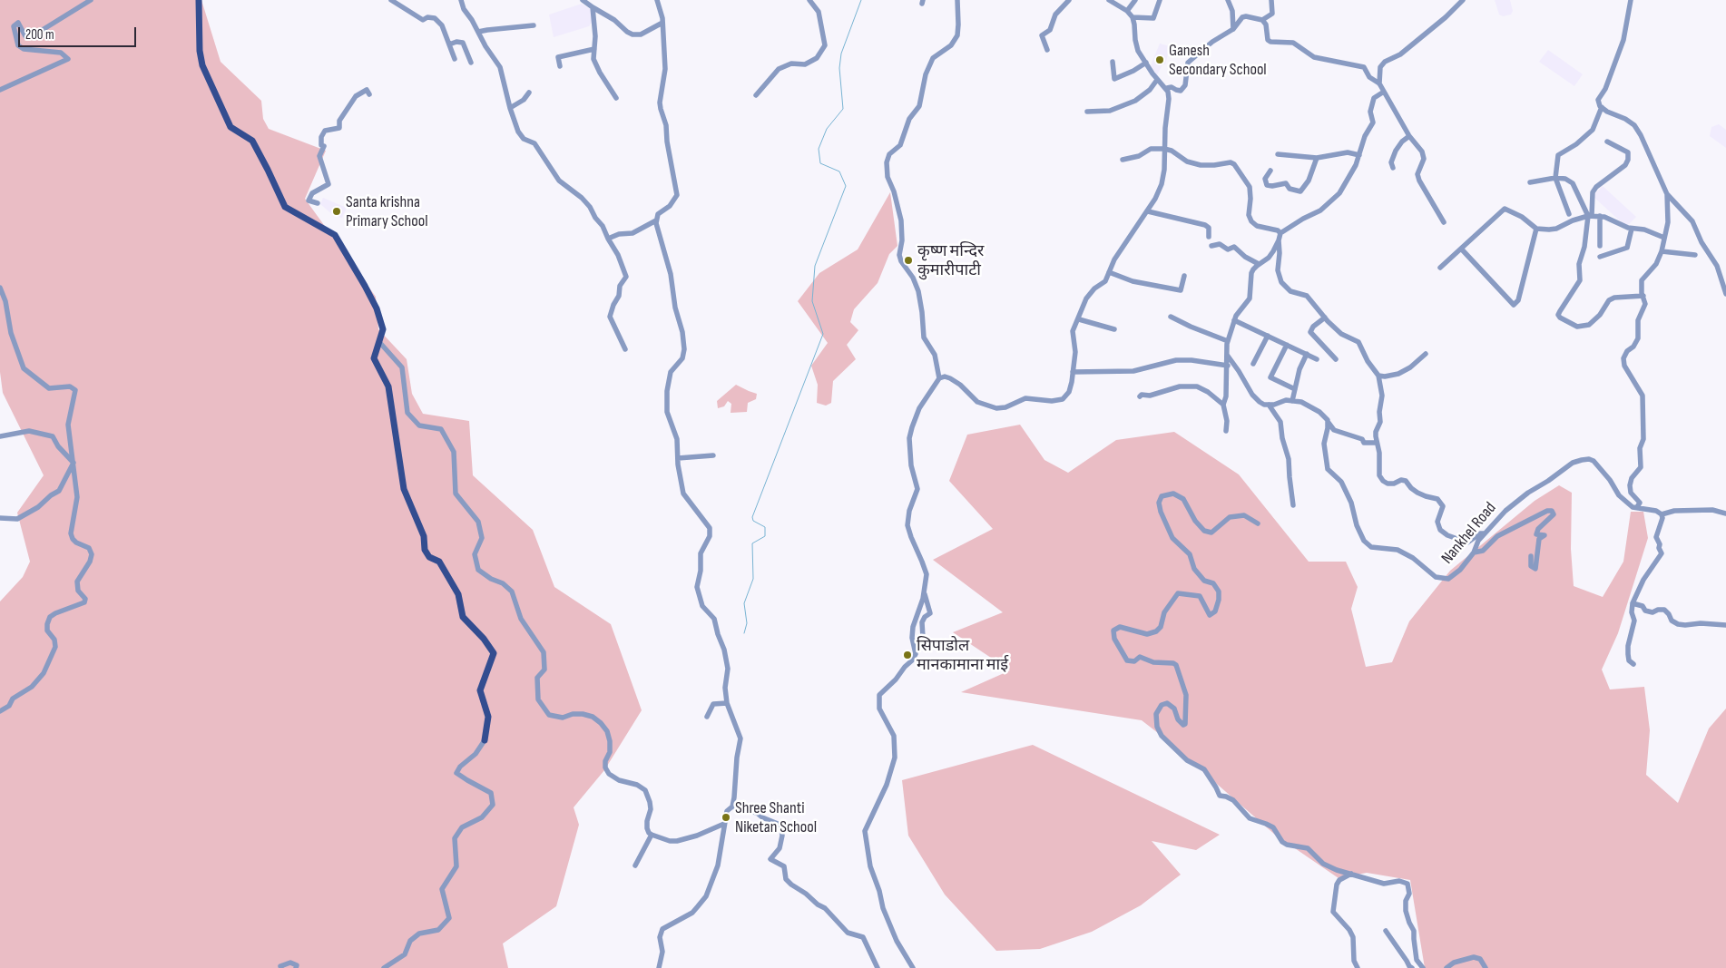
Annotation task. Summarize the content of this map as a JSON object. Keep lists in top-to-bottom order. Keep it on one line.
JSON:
{"streets":{"street":["Nankhel Road"]},"places":["Ganesh Secondary School","Santa krishna Primary School","कृष्ण मन्दिर कुमारीपाटी","सिपाडोल मानकामाना माई","Shree Shanti Niketan School"],"scale_bar":"200 m"}
